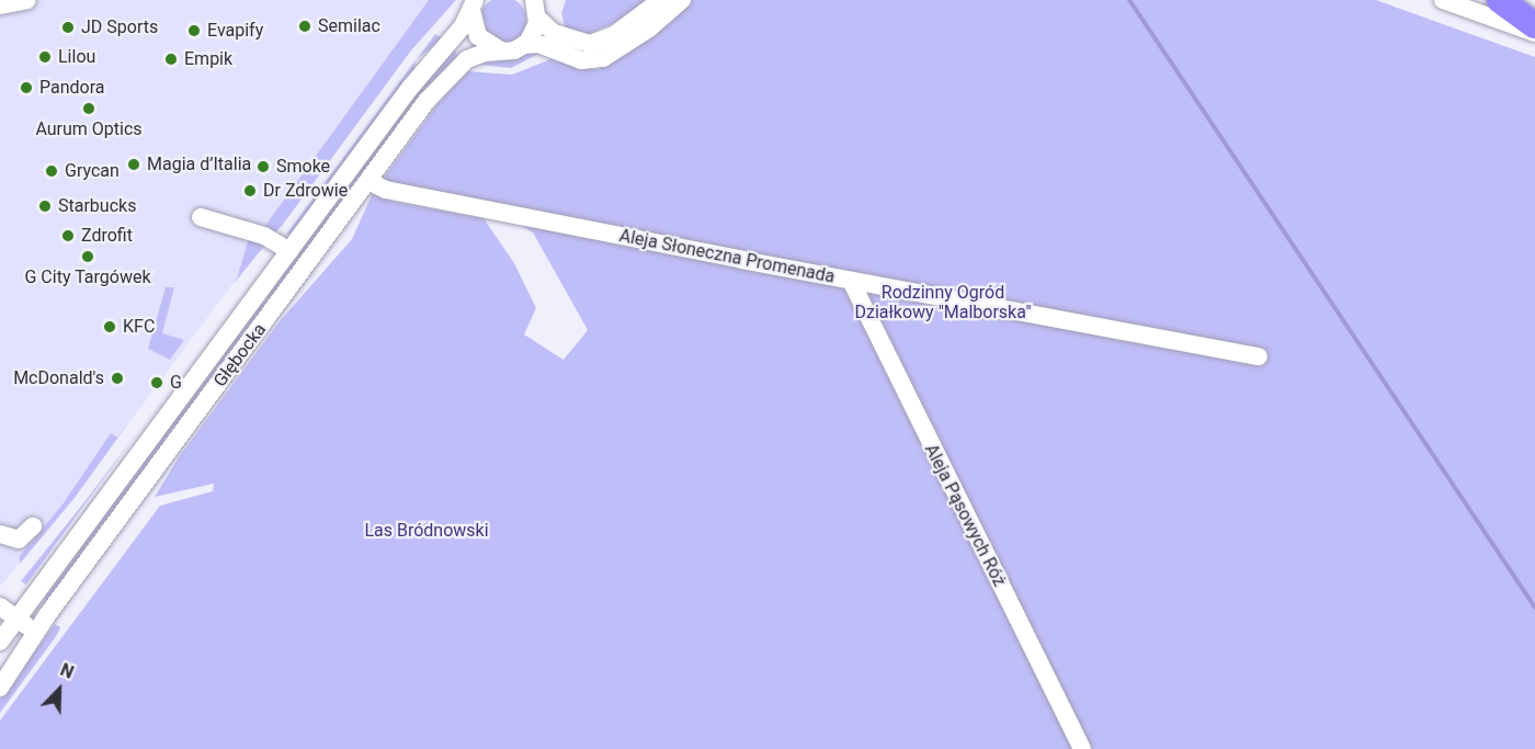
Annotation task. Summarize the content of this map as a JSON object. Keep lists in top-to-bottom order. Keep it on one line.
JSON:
{"streets":{"street":["Aleja Słoneczna Promenada","Głębocka","Aleja Pąsowych Róż"]},"crossings":[["Aleja Słoneczna Promenada","Głębocka"],["Aleja Słoneczna Promenada","Aleja Pąsowych Róż"]],"parks":["Rodzinny Ogród Działkowy \"Malborska\"","Las Bródnowski"],"places":["Semilac","JD Sports","Evapify","Lilou","Empik","Pandora","Aurum Optics","Magia d’Italia","Smoke","Grycan","Dr Zdrowie","Starbucks","Zdrofit","G City Targówek","KFC","McDonald's","G"],"north":"top right"}
